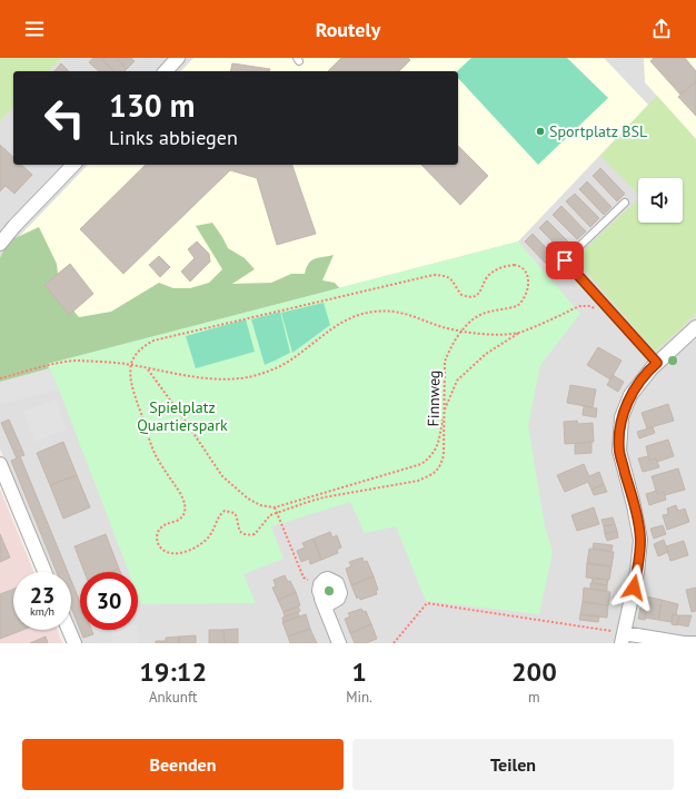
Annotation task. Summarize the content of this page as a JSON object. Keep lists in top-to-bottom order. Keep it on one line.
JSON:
{"streets":{"path":["Finnweg"]},"parks":["Spielplatz Quartierspark"],"places":["Sportplatz BSL"],"page":{"header":"Routely","turn":["130 m","Links abbiegen"],"speed":"23 km/h","limit":"30","eta":["19:12","Ankunft","1","Min.","200","m"],"buttons":["Beenden","Teilen"]}}
